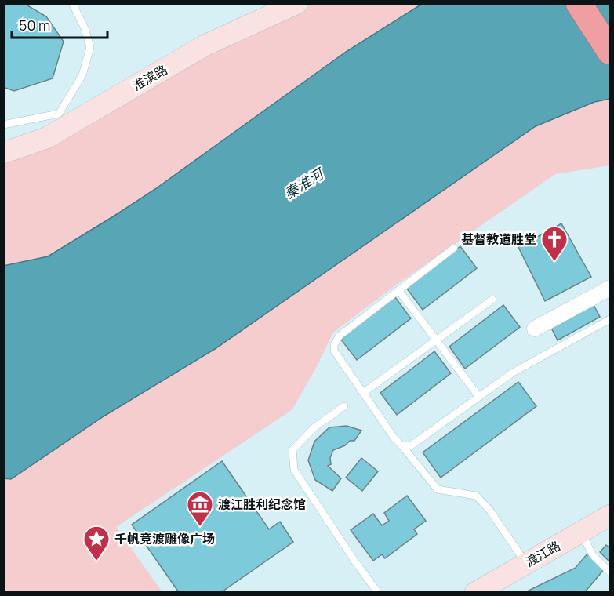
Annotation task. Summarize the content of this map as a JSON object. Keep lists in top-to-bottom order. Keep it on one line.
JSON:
{"streets":{"street":["淮滨路","渡江路"]},"water":["秦淮河"],"places":{"church":["基督教道胜堂"],"museum":["渡江胜利纪念馆"],"place":["千帆竞渡雕像广场"]},"scale_bar":"50 m"}
